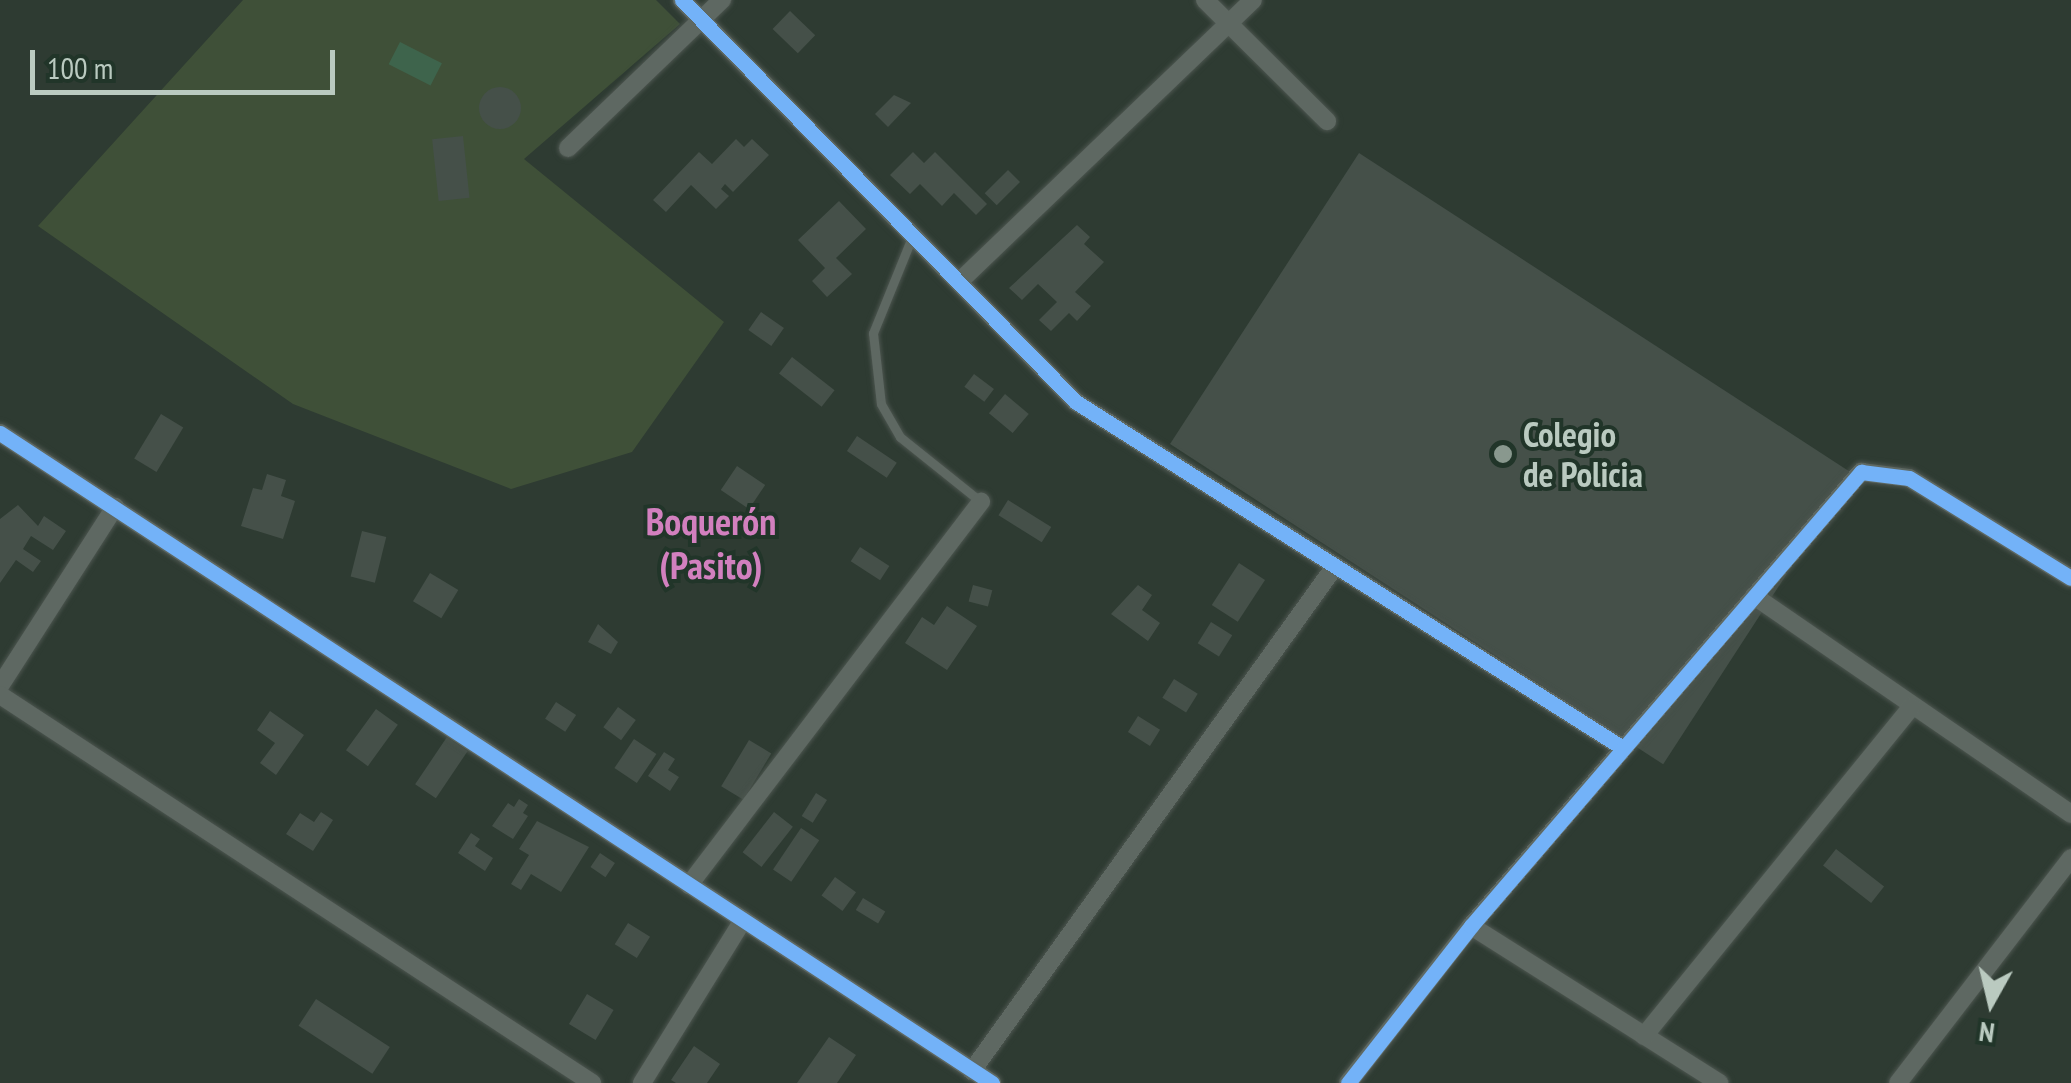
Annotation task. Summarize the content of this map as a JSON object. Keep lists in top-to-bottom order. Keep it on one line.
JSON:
{"districts":["Boquerón (Pasito)"],"places":["Colegio de Policia"],"scale_bar":"100 m","north":"bottom"}
